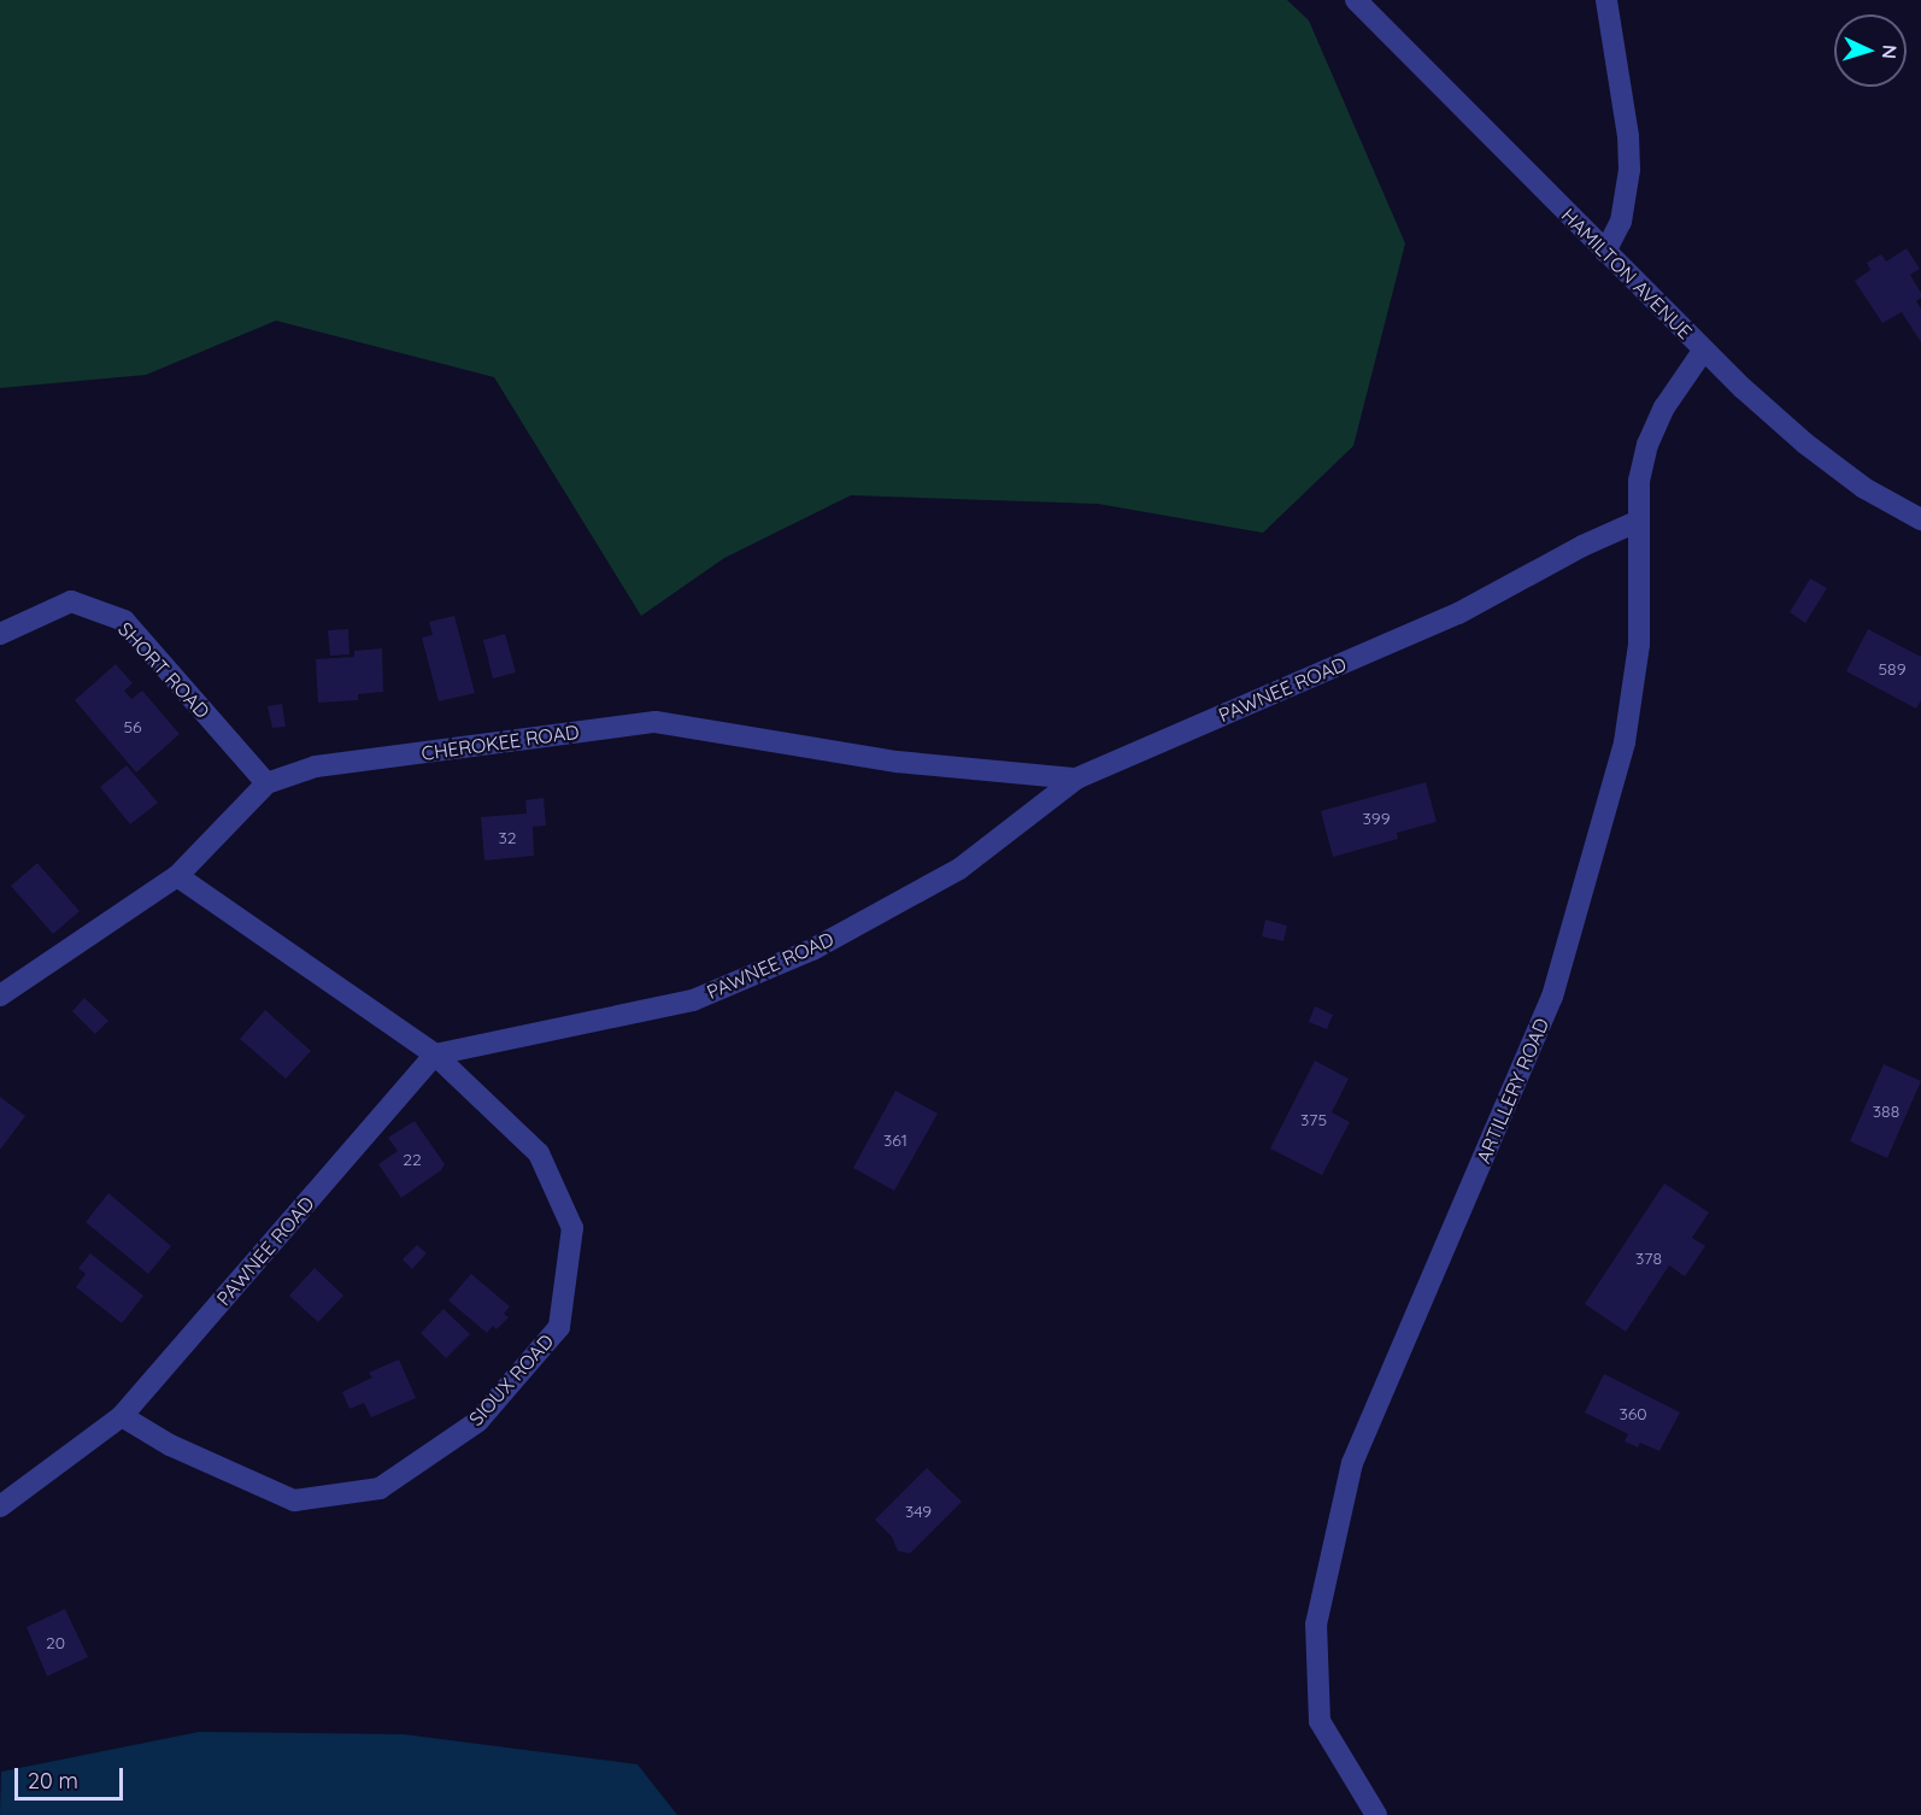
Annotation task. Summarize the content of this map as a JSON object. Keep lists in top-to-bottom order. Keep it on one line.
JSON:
{"streets":{"street":["HAMILTON AVENUE","SHORT ROAD","PAWNEE ROAD","CHEROKEE ROAD","ARTILLERY ROAD","SIOUX ROAD"]},"crossings":[["HAMILTON AVENUE","ARTILLERY ROAD"],["SHORT ROAD","CHEROKEE ROAD"],["PAWNEE ROAD","CHEROKEE ROAD"],["PAWNEE ROAD","ARTILLERY ROAD"],["PAWNEE ROAD","SIOUX ROAD"],["CHEROKEE ROAD","SIOUX ROAD"]],"house_numbers":["589","56","399","32","388","375","361","22","378","360","349","20"],"scale_bar":"20 m","north":"right"}
